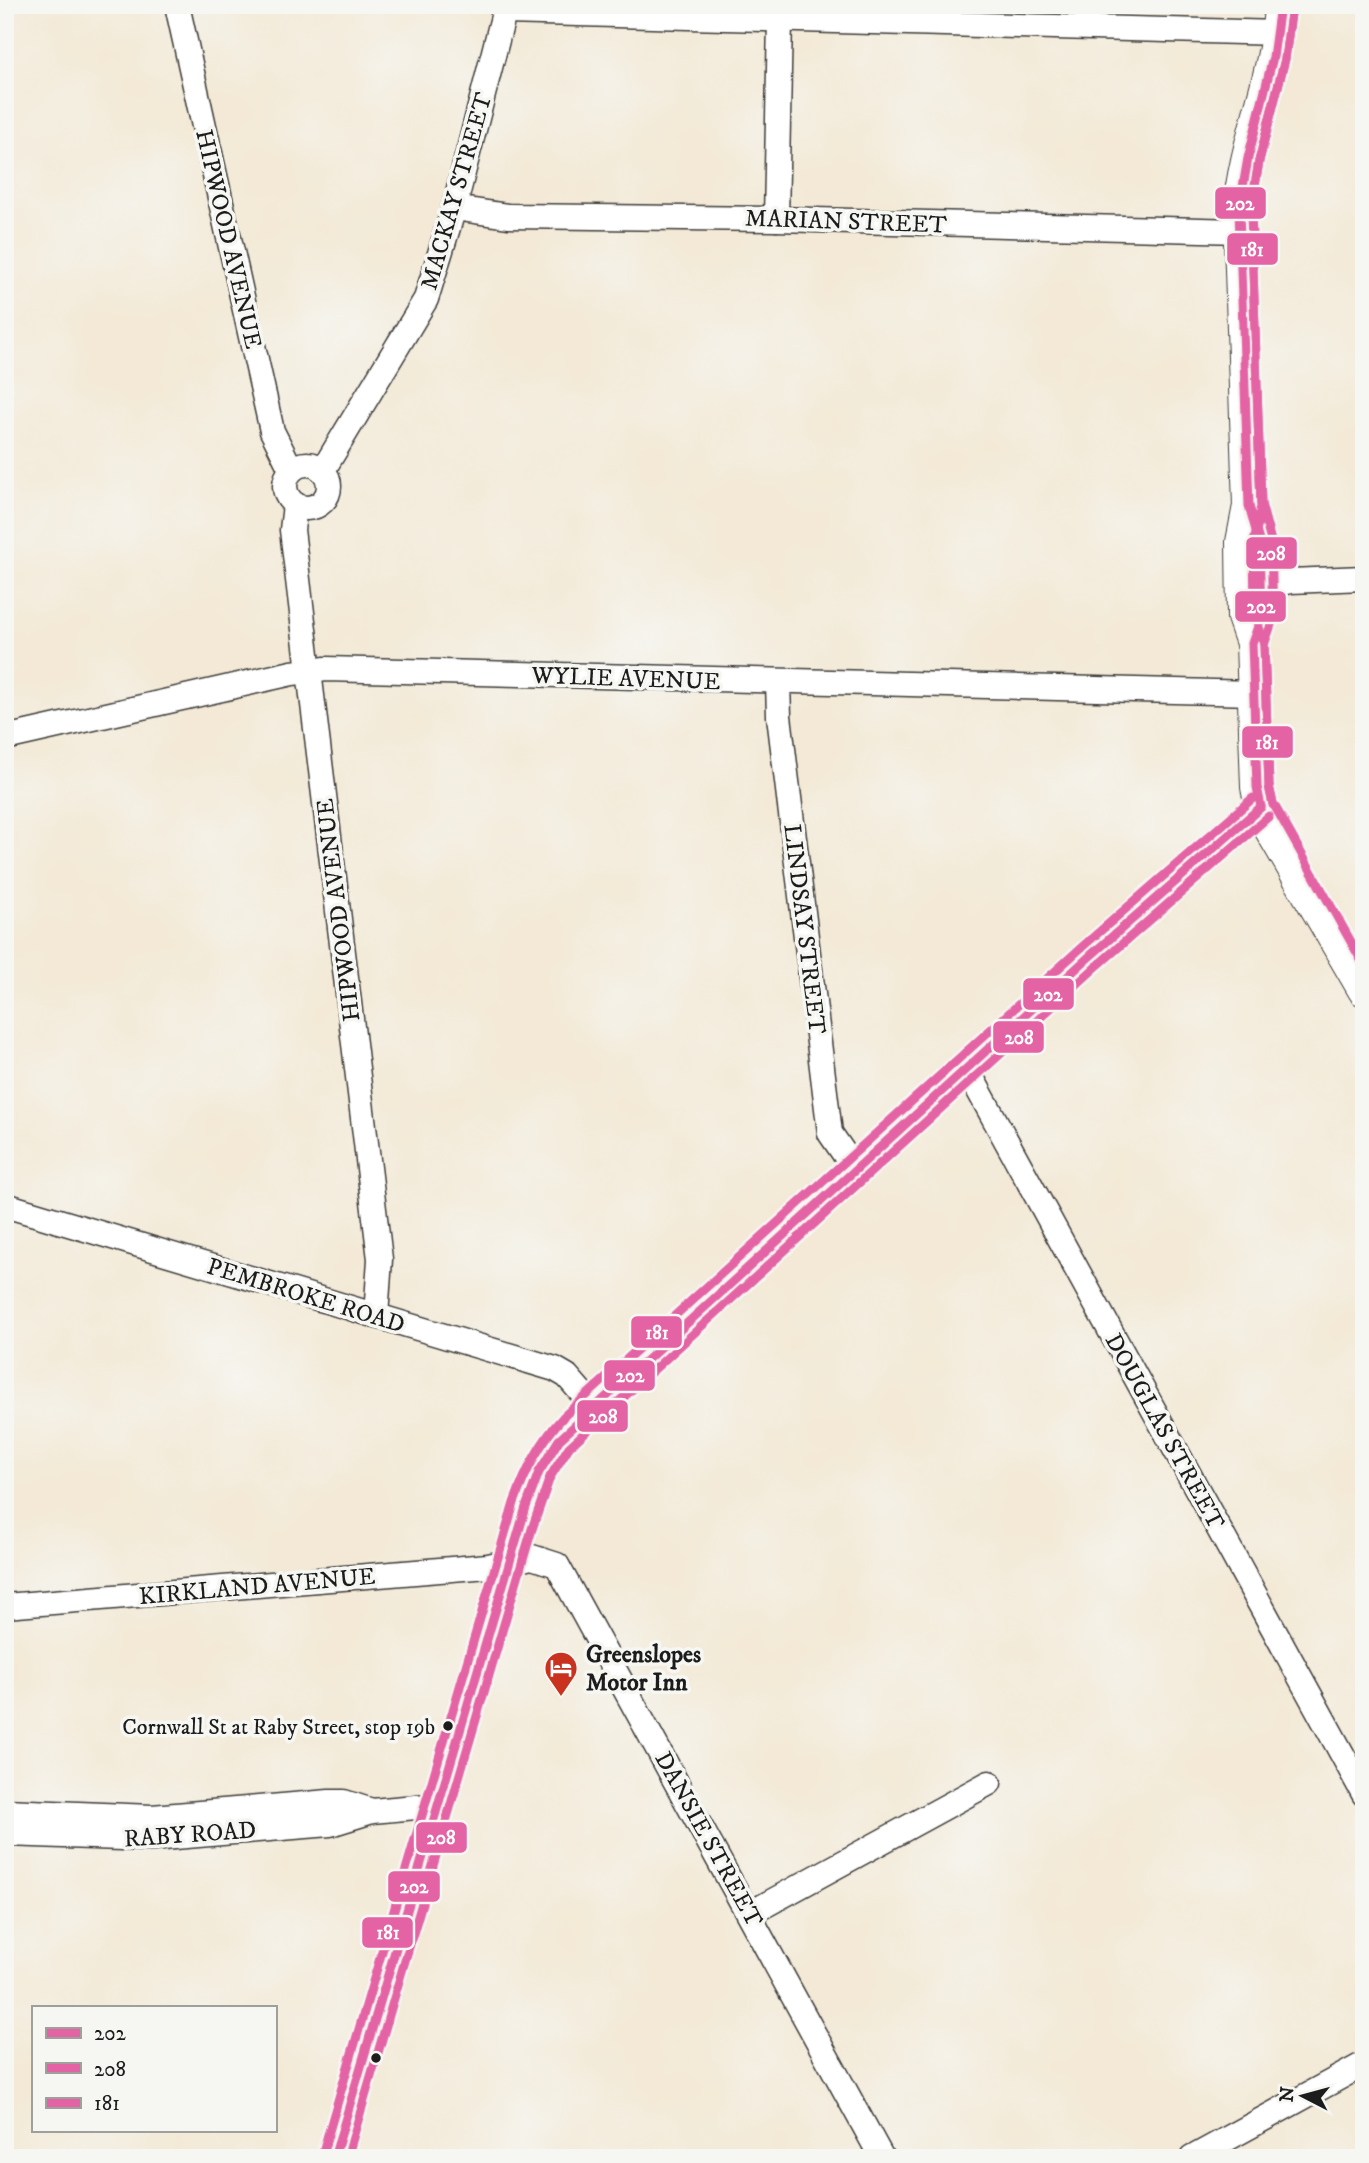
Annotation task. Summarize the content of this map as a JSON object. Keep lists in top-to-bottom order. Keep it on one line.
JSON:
{"streets":{"street":["MACKAY STREET","MARIAN STREET","HIPWOOD AVENUE","WYLIE AVENUE","LINDSAY STREET","PEMBROKE ROAD","DOUGLAS STREET","KIRKLAND AVENUE","RABY ROAD","DANSIE STREET"]},"crossings":[["MACKAY STREET","MARIAN STREET"],["MACKAY STREET","HIPWOOD AVENUE"],["HIPWOOD AVENUE","WYLIE AVENUE"],["HIPWOOD AVENUE","PEMBROKE ROAD"],["WYLIE AVENUE","LINDSAY STREET"],["KIRKLAND AVENUE","DANSIE STREET"]],"places":{"hotel":["Greenslopes Motor Inn"],"other":["Cornwall St at Raby Street, stop 19b"]},"lines":["transit line 202","transit line 208","transit line 181"],"legend":["202","208","181"],"north":"left"}
